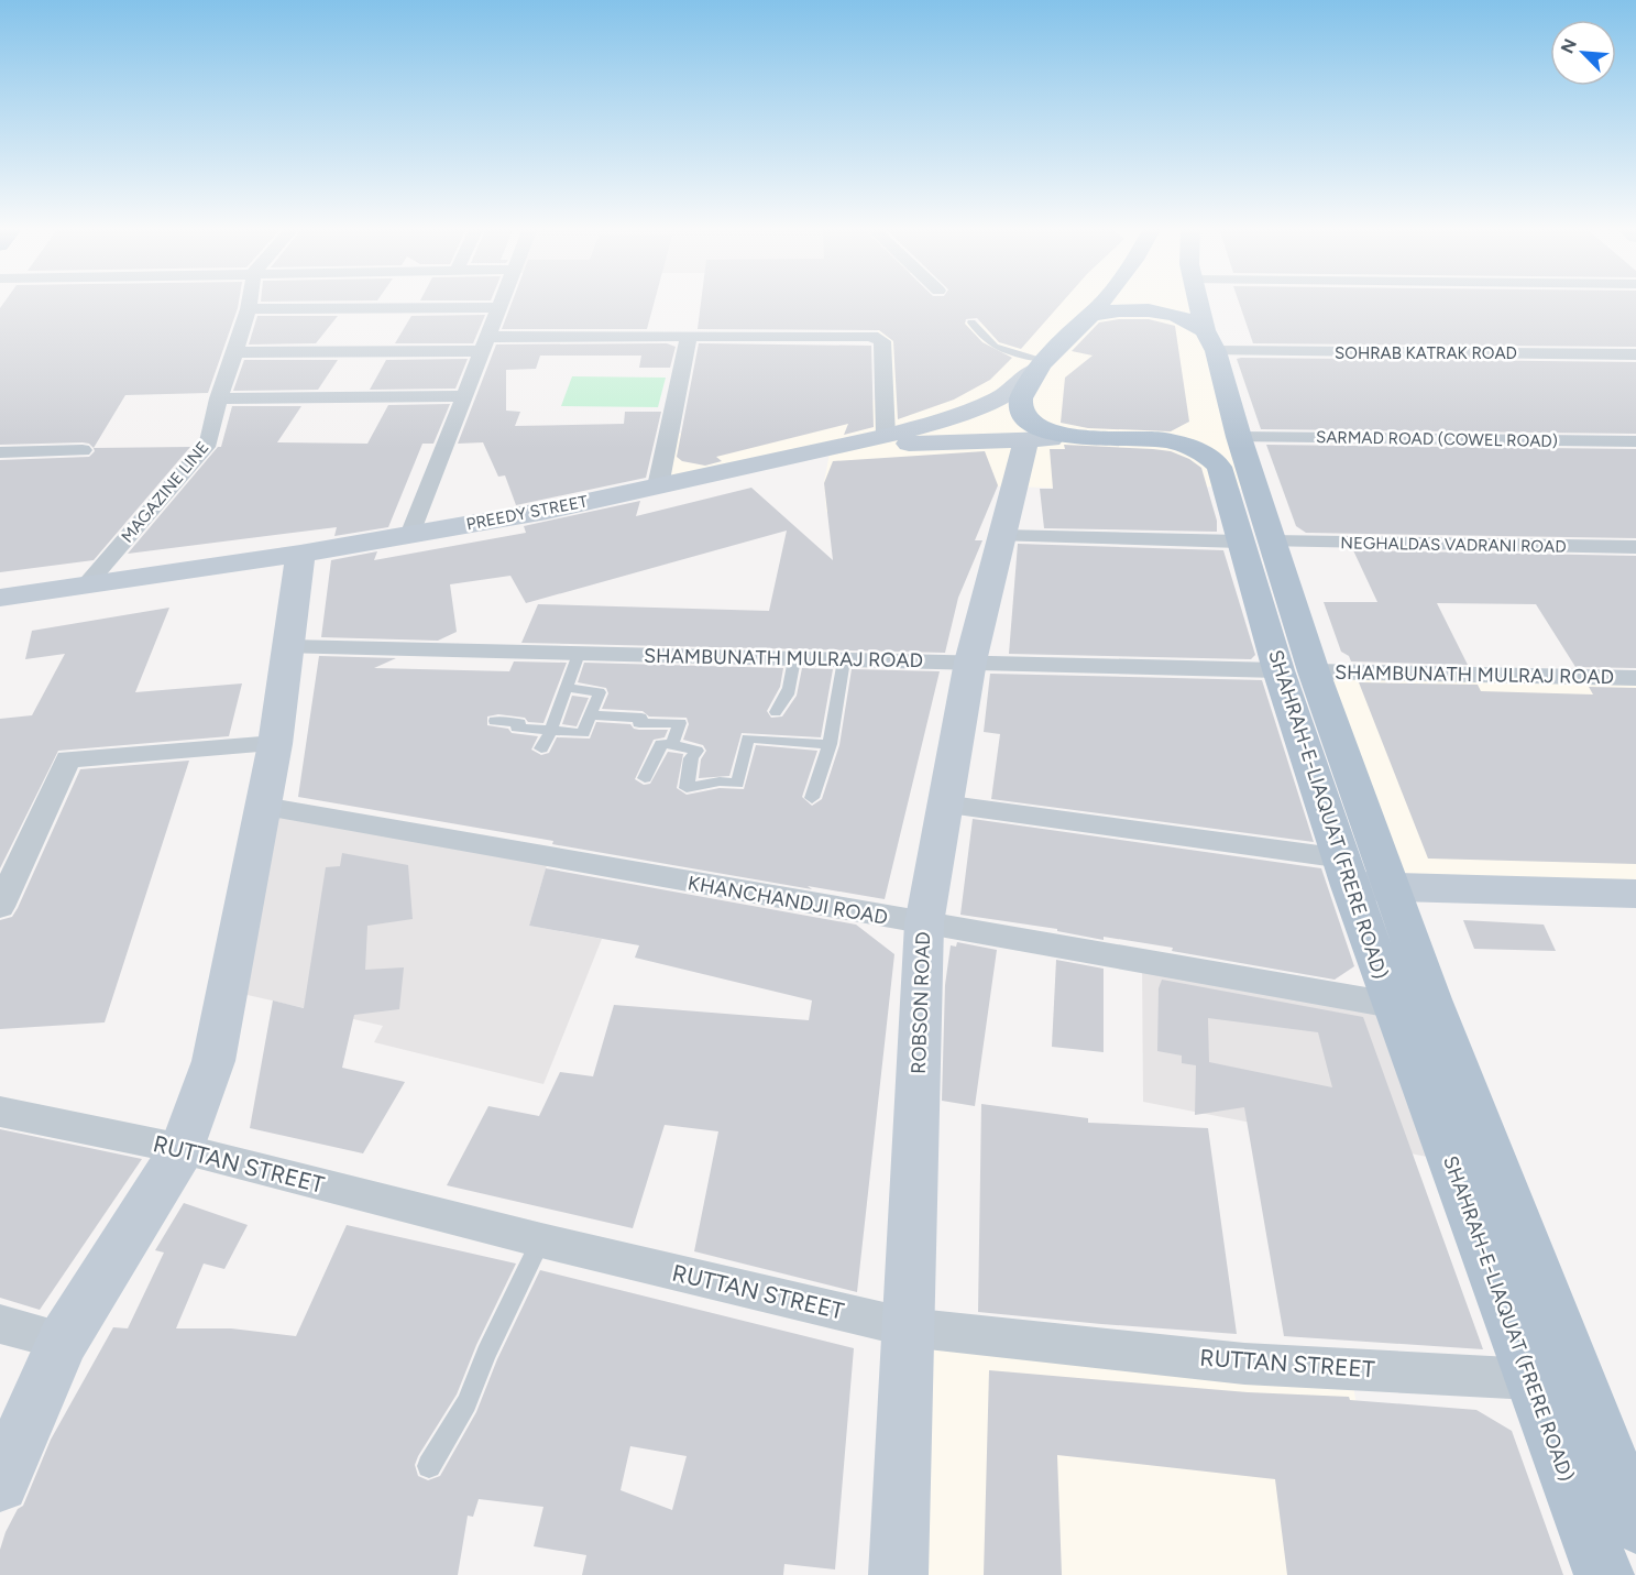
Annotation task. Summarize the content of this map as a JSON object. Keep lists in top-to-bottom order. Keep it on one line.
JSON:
{"streets":{"main road":["SHAHRAH-E-LIAQUAT (FRERE ROAD)"],"street":["SOHRAB KATRAK ROAD","SARMAD ROAD (COWEL ROAD)","MAGAZINE LINE","PREEDY STREET","NEGHALDAS VADRANI ROAD","SHAMBUNATH MULRAJ ROAD","KHANCHANDJI ROAD","ROBSON ROAD","RUTTAN STREET"]},"crossings":[["SOHRAB KATRAK ROAD","SHAHRAH-E-LIAQUAT (FRERE ROAD)"],["SARMAD ROAD (COWEL ROAD)","SHAHRAH-E-LIAQUAT (FRERE ROAD)"],["MAGAZINE LINE","PREEDY STREET"],["PREEDY STREET","SHAHRAH-E-LIAQUAT (FRERE ROAD)"],["NEGHALDAS VADRANI ROAD","SHAHRAH-E-LIAQUAT (FRERE ROAD)"],["SHAMBUNATH MULRAJ ROAD","SHAHRAH-E-LIAQUAT (FRERE ROAD)"],["SHAMBUNATH MULRAJ ROAD","ROBSON ROAD"],["SHAHRAH-E-LIAQUAT (FRERE ROAD)","KHANCHANDJI ROAD"],["SHAHRAH-E-LIAQUAT (FRERE ROAD)","RUTTAN STREET"],["KHANCHANDJI ROAD","ROBSON ROAD"],["ROBSON ROAD","RUTTAN STREET"]],"north":"top left"}
